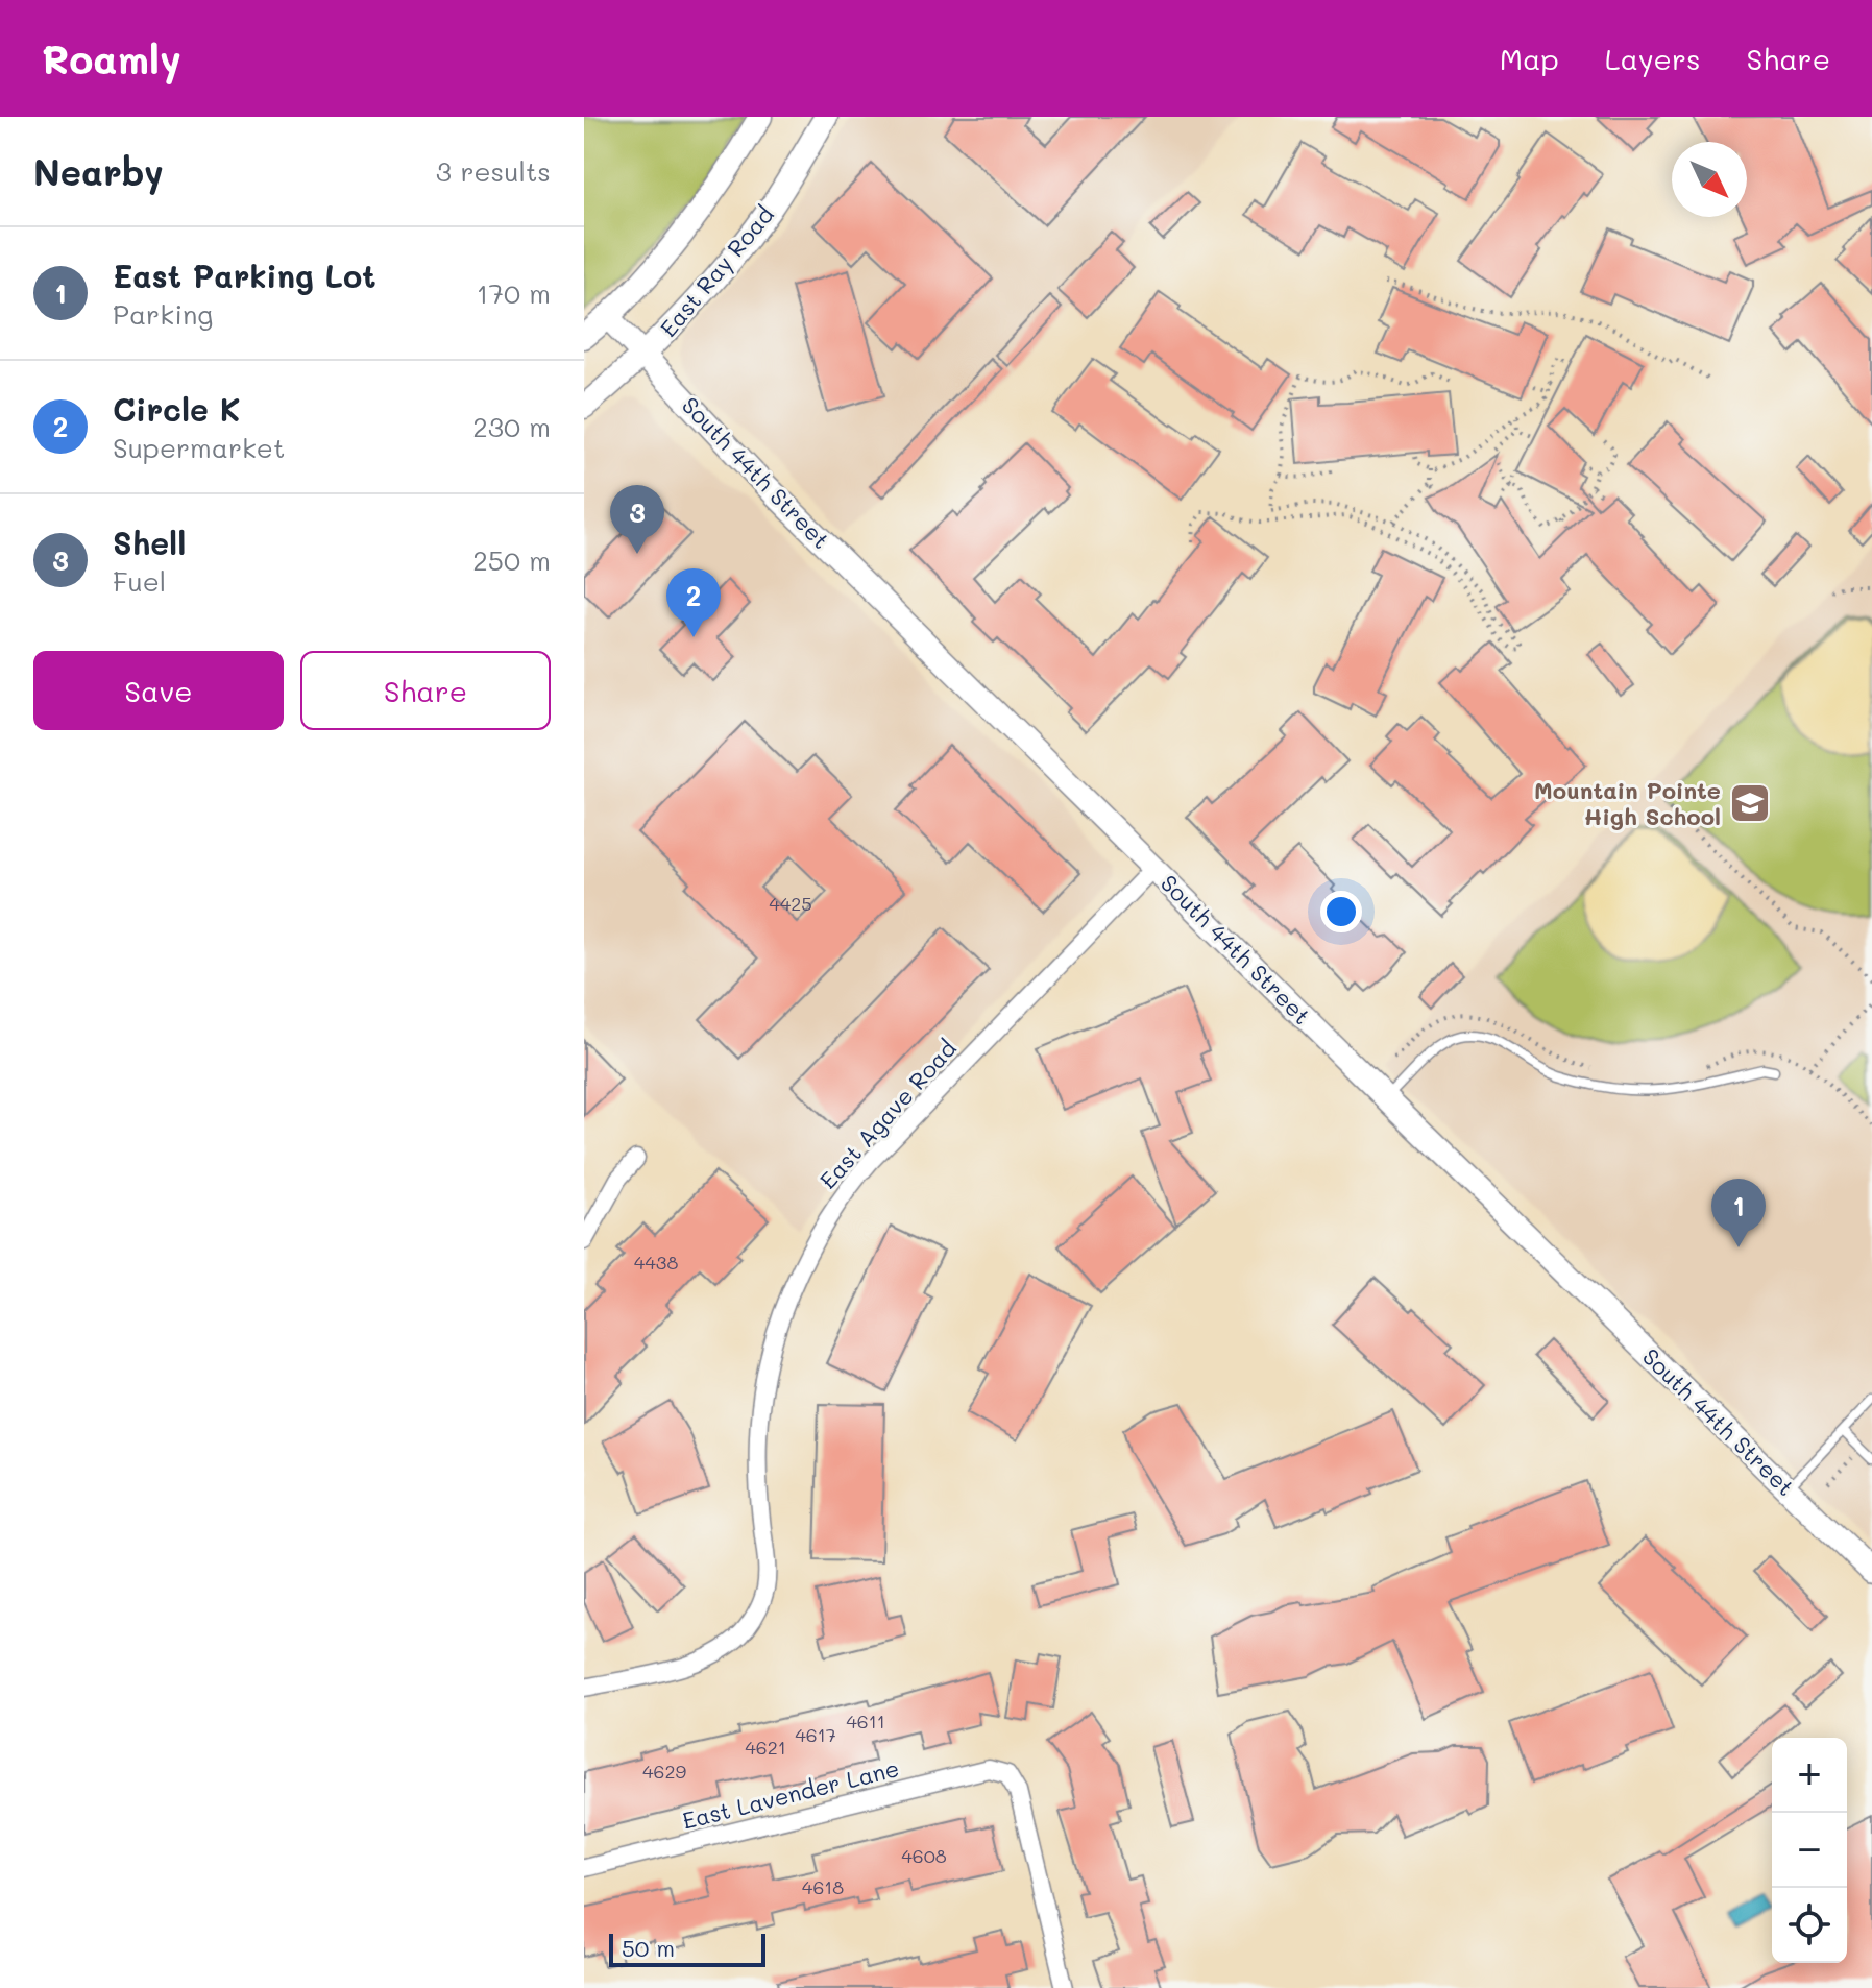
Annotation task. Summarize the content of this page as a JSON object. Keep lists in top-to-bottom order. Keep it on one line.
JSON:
{"streets":{"street":["East Ray Road","South 44th Street","East Agave Road","East Lavender Lane"]},"crossings":[["East Ray Road","South 44th Street"],["South 44th Street","East Agave Road"]],"places":{"school or university":["Mountain Pointe High School"]},"house_numbers":["4425","4438","4611","4617","4621","4629","4608","4618"],"scale_bar":"50 m","north":"bottom right","page":{"header":"Roamly","nav":["Map","Layers","Share"],"heading":["Nearby","3 results"],"list":[{"mark":"1","name":"East Parking Lot","note":"Parking","value":"170 m"},{"mark":"2","name":"Circle K","note":"Supermarket","value":"230 m"},{"mark":"3","name":"Shell","note":"Fuel","value":"250 m"}],"pins":["3","2","1"],"buttons":["Save","Share"],"map_buttons":["+","−"],"scale":"50 m"}}
